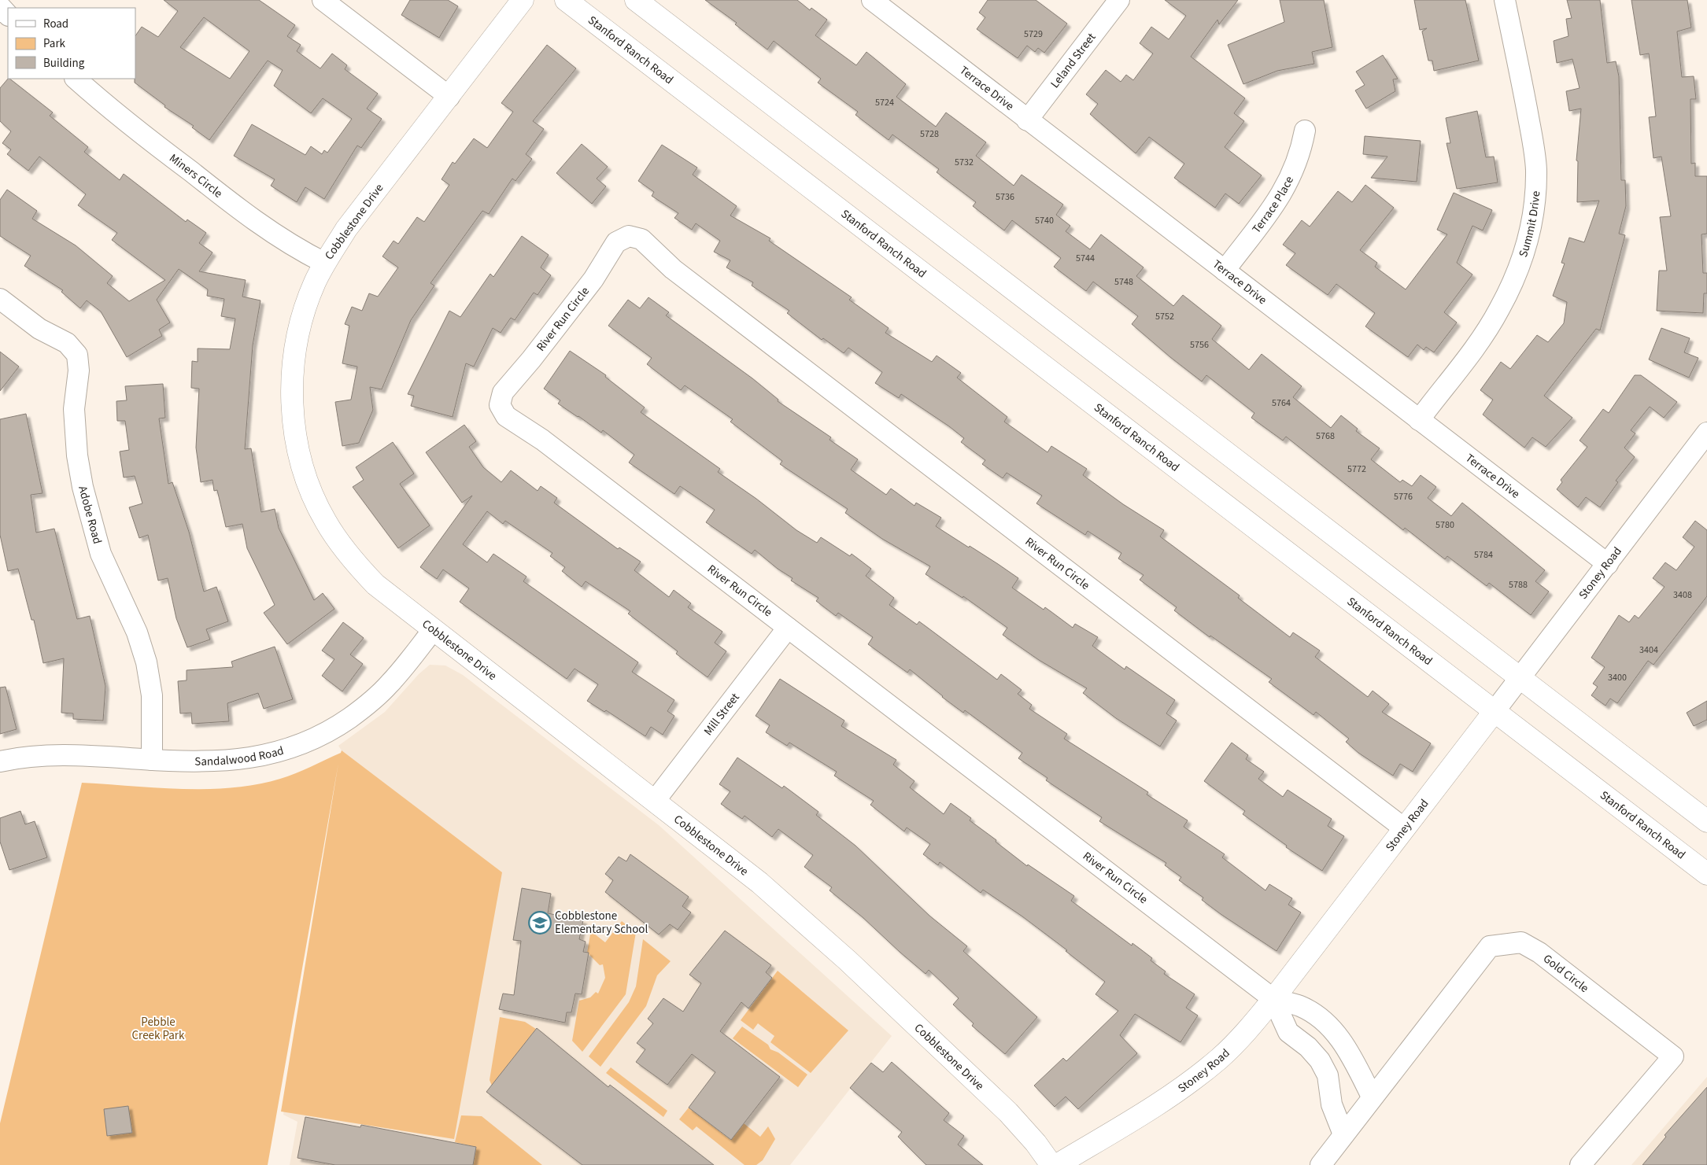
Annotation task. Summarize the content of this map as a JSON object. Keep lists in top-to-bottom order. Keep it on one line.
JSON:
{"streets":{"main road":["Stanford Ranch Road","Cobblestone Drive","Stoney Road"],"street":["Leland Street","Terrace Drive","Miners Circle","Terrace Place","Summit Drive","River Run Circle","Adobe Road","Mill Street","Sandalwood Road","Gold Circle"]},"crossings":[["Stanford Ranch Road","Stoney Road"],["Leland Street","Terrace Drive"],["Terrace Drive","Terrace Place"],["Terrace Drive","Summit Drive"],["Terrace Drive","Stoney Road"],["Miners Circle","Cobblestone Drive"],["Cobblestone Drive","Mill Street"],["Cobblestone Drive","Sandalwood Road"],["River Run Circle","Stoney Road"],["River Run Circle","Mill Street"],["Adobe Road","Sandalwood Road"]],"parks":["Pebble Creek Park"],"places":{"school or university":["Cobblestone Elementary School"]},"house_numbers":["5729","5724","5728","5732","5736","5740","5744","5748","5752","5756","5764","5768","5772","5776","5780","5784","5788","3408","3404","3400"],"legend":["Road","Park","Building"]}
